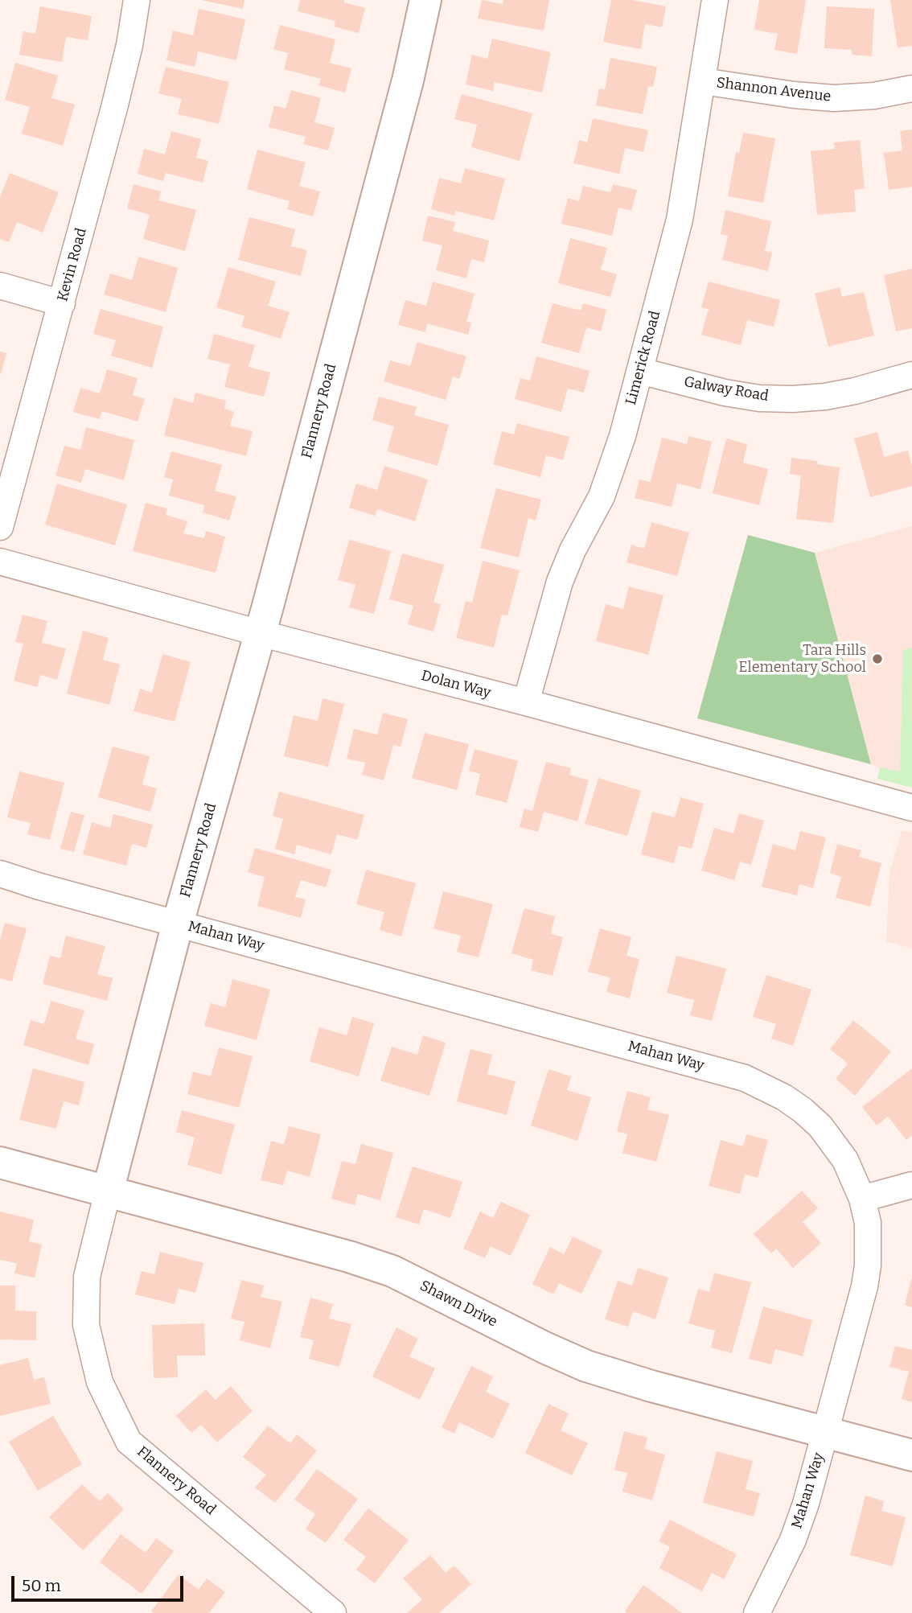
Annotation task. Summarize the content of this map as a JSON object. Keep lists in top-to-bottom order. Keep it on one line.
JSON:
{"streets":{"street":["Shannon Avenue","Kevin Road","Limerick Road","Galway Road","Flannery Road","Dolan Way","Mahan Way","Shawn Drive"]},"crossings":[["Shannon Avenue","Limerick Road"],["Limerick Road","Galway Road"],["Limerick Road","Dolan Way"],["Flannery Road","Dolan Way"],["Flannery Road","Mahan Way"],["Flannery Road","Shawn Drive"],["Mahan Way","Shawn Drive"]],"places":["Tara Hills Elementary School"],"scale_bar":"50 m"}
